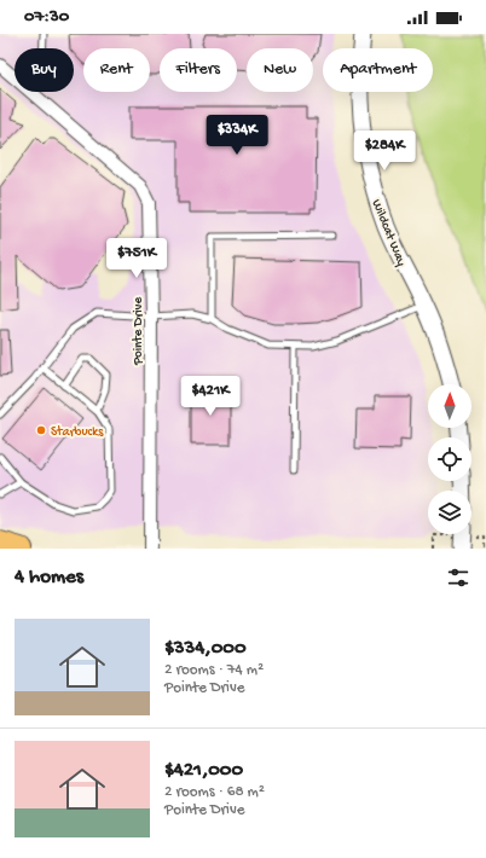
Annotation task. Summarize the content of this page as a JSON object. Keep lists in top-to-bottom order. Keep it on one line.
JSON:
{"streets":{"street":["Wildcat Way","Pointe Drive"]},"places":["Starbucks"],"north":"top","page":{"status":"07:30","chip":["Buy","Rent","Filters","New","Apartment"],"price":["$334K","$284K","$751K","$421K"],"heading":"4 homes","list":[{"name":"$334,000","note":"2 rooms · 74 m² · Pointe Drive"},{"name":"$421,000","note":"2 rooms · 68 m² · Pointe Drive"}]}}
